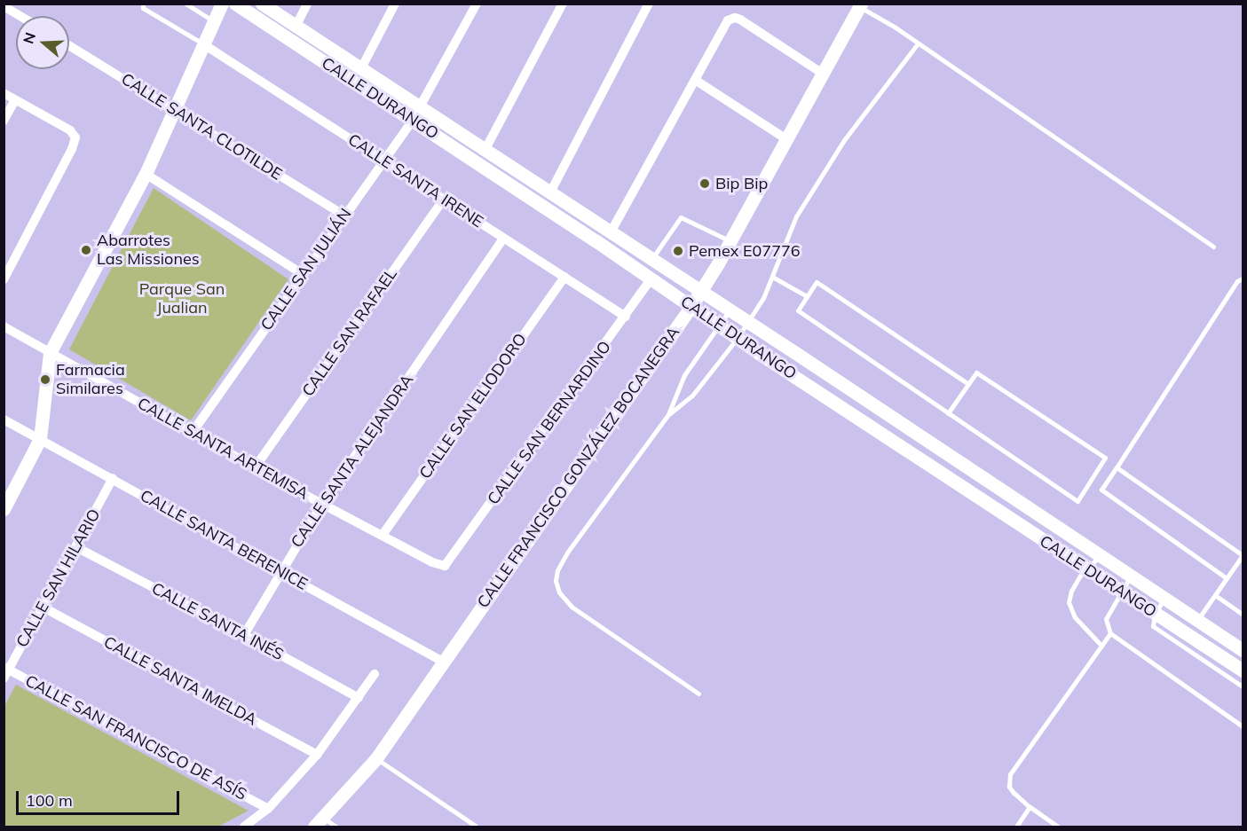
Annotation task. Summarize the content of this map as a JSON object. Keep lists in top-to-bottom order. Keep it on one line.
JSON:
{"streets":{"main road":["CALLE DURANGO","CALLE FRANCISCO GONZÁLEZ BOCANEGRA"],"street":["CALLE SANTA CLOTILDE","CALLE SANTA IRENE","CALLE SAN JULIÁN","CALLE SAN RAFAEL","CALLE SAN ELIODORO","CALLE SAN BERNARDINO","CALLE SANTA ARTEMISA","CALLE SANTA ALEJANDRA","CALLE SANTA BERENICE","CALLE SAN HILARIO","CALLE SANTA INÉS","CALLE SANTA IMELDA","CALLE SAN FRANCISCO DE ASÍS"]},"crossings":[["CALLE DURANGO","CALLE SAN JULIÁN"],["CALLE DURANGO","CALLE SAN BERNARDINO"],["CALLE DURANGO","CALLE FRANCISCO GONZÁLEZ BOCANEGRA"],["CALLE SANTA CLOTILDE","CALLE SAN JULIÁN"],["CALLE SANTA IRENE","CALLE SAN JULIÁN"],["CALLE SANTA IRENE","CALLE SAN RAFAEL"],["CALLE SANTA IRENE","CALLE SAN ELIODORO"],["CALLE SANTA IRENE","CALLE SAN BERNARDINO"],["CALLE SANTA IRENE","CALLE SANTA ALEJANDRA"],["CALLE SAN JULIÁN","CALLE SANTA ARTEMISA"],["CALLE SAN RAFAEL","CALLE SANTA ARTEMISA"],["CALLE SAN ELIODORO","CALLE SANTA ARTEMISA"],["CALLE SAN BERNARDINO","CALLE SANTA ARTEMISA"],["CALLE SANTA ARTEMISA","CALLE SANTA ALEJANDRA"],["CALLE SANTA ALEJANDRA","CALLE SANTA BERENICE"],["CALLE SANTA ALEJANDRA","CALLE SANTA INÉS"],["CALLE FRANCISCO GONZÁLEZ BOCANEGRA","CALLE SANTA BERENICE"],["CALLE SANTA BERENICE","CALLE SAN HILARIO"],["CALLE SAN HILARIO","CALLE SANTA INÉS"],["CALLE SAN HILARIO","CALLE SANTA IMELDA"],["CALLE SAN HILARIO","CALLE SAN FRANCISCO DE ASÍS"]],"parks":["Parque San Jualian"],"places":["Bip Bip","Abarrotes Las Missiones","Pemex E07776","Farmacia Similares"],"scale_bar":"100 m","north":"left"}
